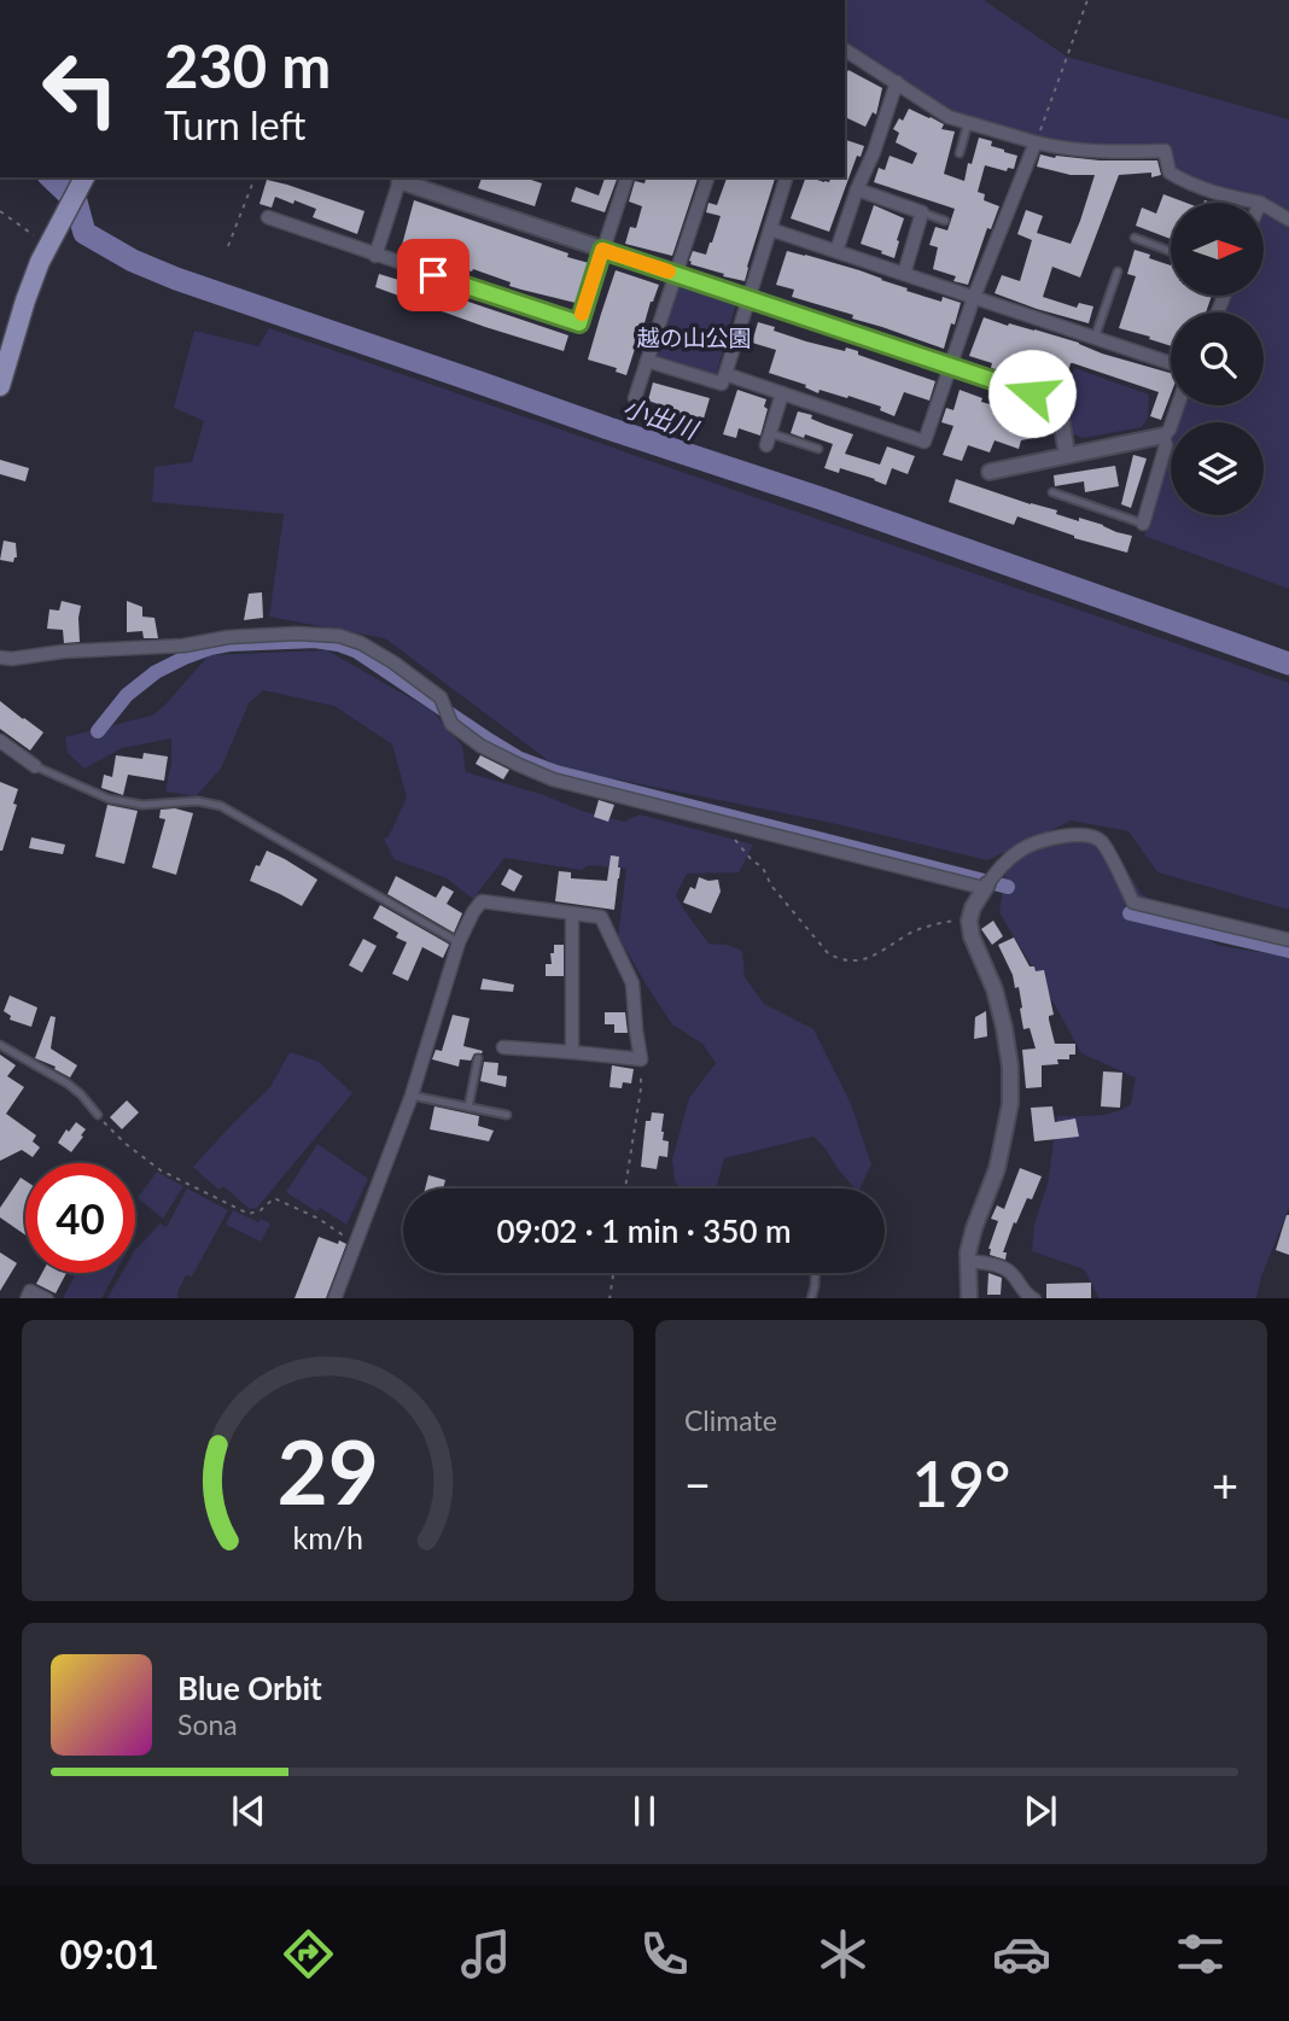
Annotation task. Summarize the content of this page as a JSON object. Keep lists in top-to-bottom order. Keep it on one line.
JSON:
{"water":["小出川"],"parks":["越の山公園"],"north":"right","page":{"turn":["230 m","Turn left"],"limit":"40","trip":"09:02 · 1 min · 350 m","tile":"Climate","heat":["−","19°","+"],"song":["Blue Orbit","Sona"],"tabs":"09:01","gauge":["29","km/h"]}}
